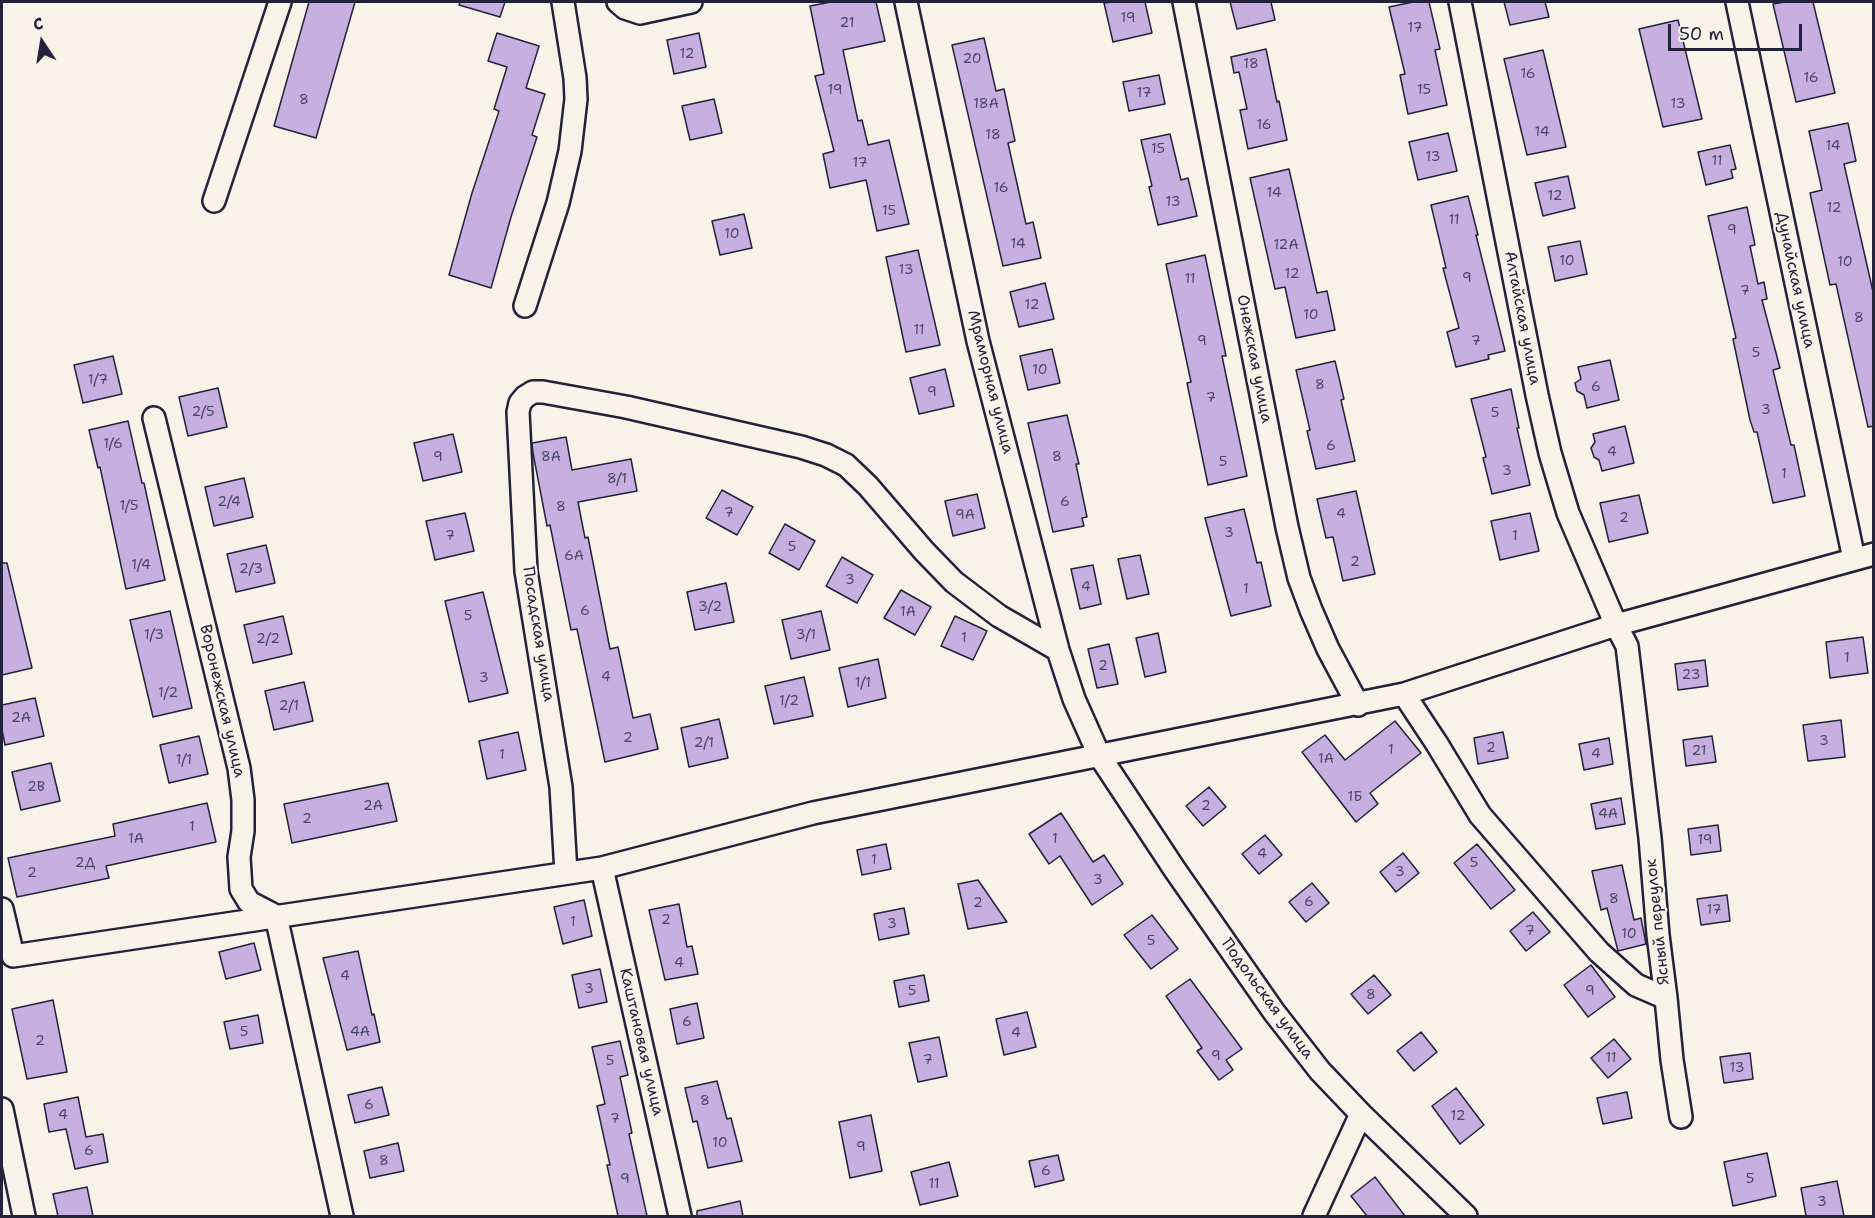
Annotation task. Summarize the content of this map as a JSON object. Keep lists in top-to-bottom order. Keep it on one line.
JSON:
{"streets":{"street":["Дунайская улица","Алтайская улица","Онежская улица","Мраморная улица","Посадская улица","Воронежская улица","Ясный переулок","Подольская улица","Каштановая улица"]},"crossings":[["Алтайская улица","Ясный переулок"],["Мраморная улица","Посадская улица"],["Мраморная улица","Подольская улица"]],"house_numbers":["19","21","17","12","20","18","16","16","19","15","17","8","18А","13","16","14","18","14","15","13","11","17","16","14","12","13","12","15","11","9","10","14","12А","10","10","13","12","9","11","7","12","10","8","11","9","7","5","10","1/7","8","6","9","7","3","2/5","5","1/6","6","4","9","8А","8","5","3","1","8/1","2/4","6","1/5","8","7","4","9А","2","3","7","1","5","6А","2","1/4","2/3","3","4","1","3/2","6","1А","5","1/3","3/1","1","2/2","1","2","23","4","3","1/1","1/2","1/2","2/1","2А","2","3","2/1","2","1","21","4","1","1А","1/1","2В","1Б","2А","2","4А","2","1","1А","1","19","4","1","2Д","5","3","2","3","8","6","2","17","2","1","3","7","10","5","4","4","3","5","9","8","6","5","4А","4","2","9","11","7","5","13","8","6","4","12","7","10","9","6","8","6","9","5","11","3"],"scale_bar":"50 m","north":"top"}
